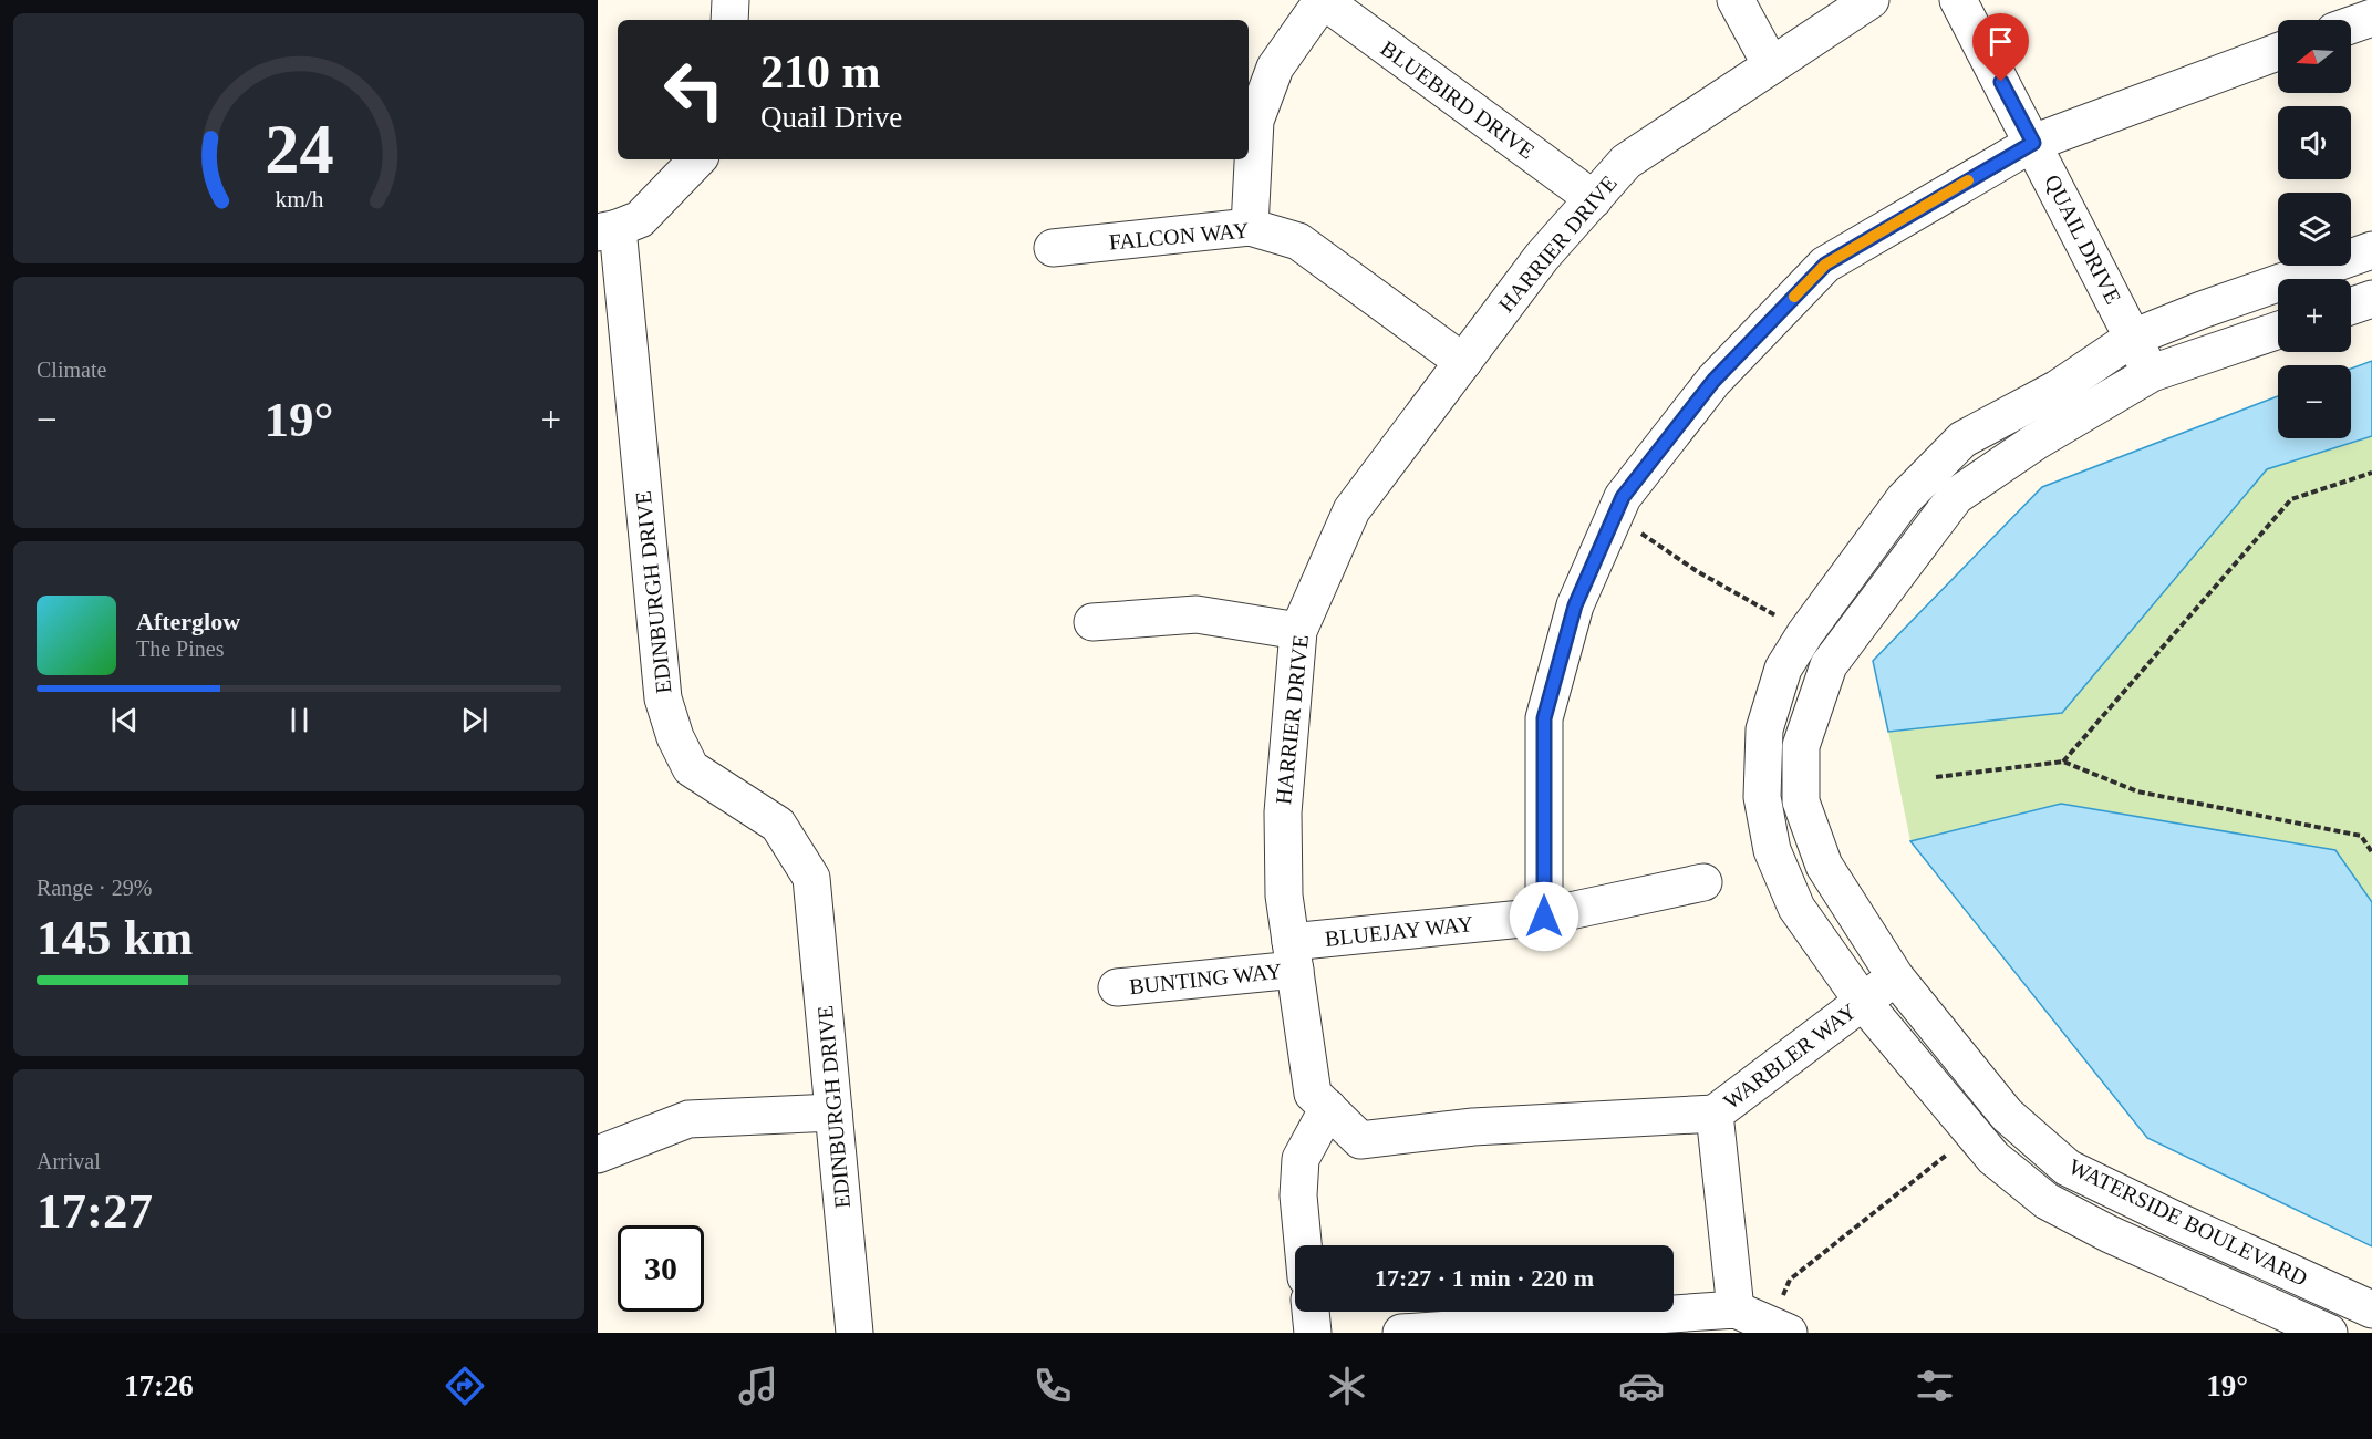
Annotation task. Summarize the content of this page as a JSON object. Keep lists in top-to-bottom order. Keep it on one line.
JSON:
{"streets":{"street":["BLUEBIRD DRIVE","FALCON WAY","QUAIL DRIVE","HARRIER DRIVE","EDINBURGH DRIVE","BLUEJAY WAY","BUNTING WAY","WARBLER WAY","WATERSIDE BOULEVARD"]},"crossings":[["BLUEBIRD DRIVE","HARRIER DRIVE"],["FALCON WAY","HARRIER DRIVE"],["QUAIL DRIVE","WATERSIDE BOULEVARD"],["HARRIER DRIVE","BLUEJAY WAY"],["HARRIER DRIVE","BUNTING WAY"],["HARRIER DRIVE","WARBLER WAY"],["BLUEJAY WAY","BUNTING WAY"],["WARBLER WAY","WATERSIDE BOULEVARD"]],"north":"left","page":{"map_buttons":["+","−"],"turn":["210 m","Quail Drive"],"tile":["Climate",["Range · 29%","145 km"],["Arrival","17:27"]],"heat":["−","19°","+"],"song":["Afterglow","The Pines"],"limit":"30","trip":"17:27 · 1 min · 220 m","tabs":["17:26","19°"],"gauge":["24","km/h"]}}
